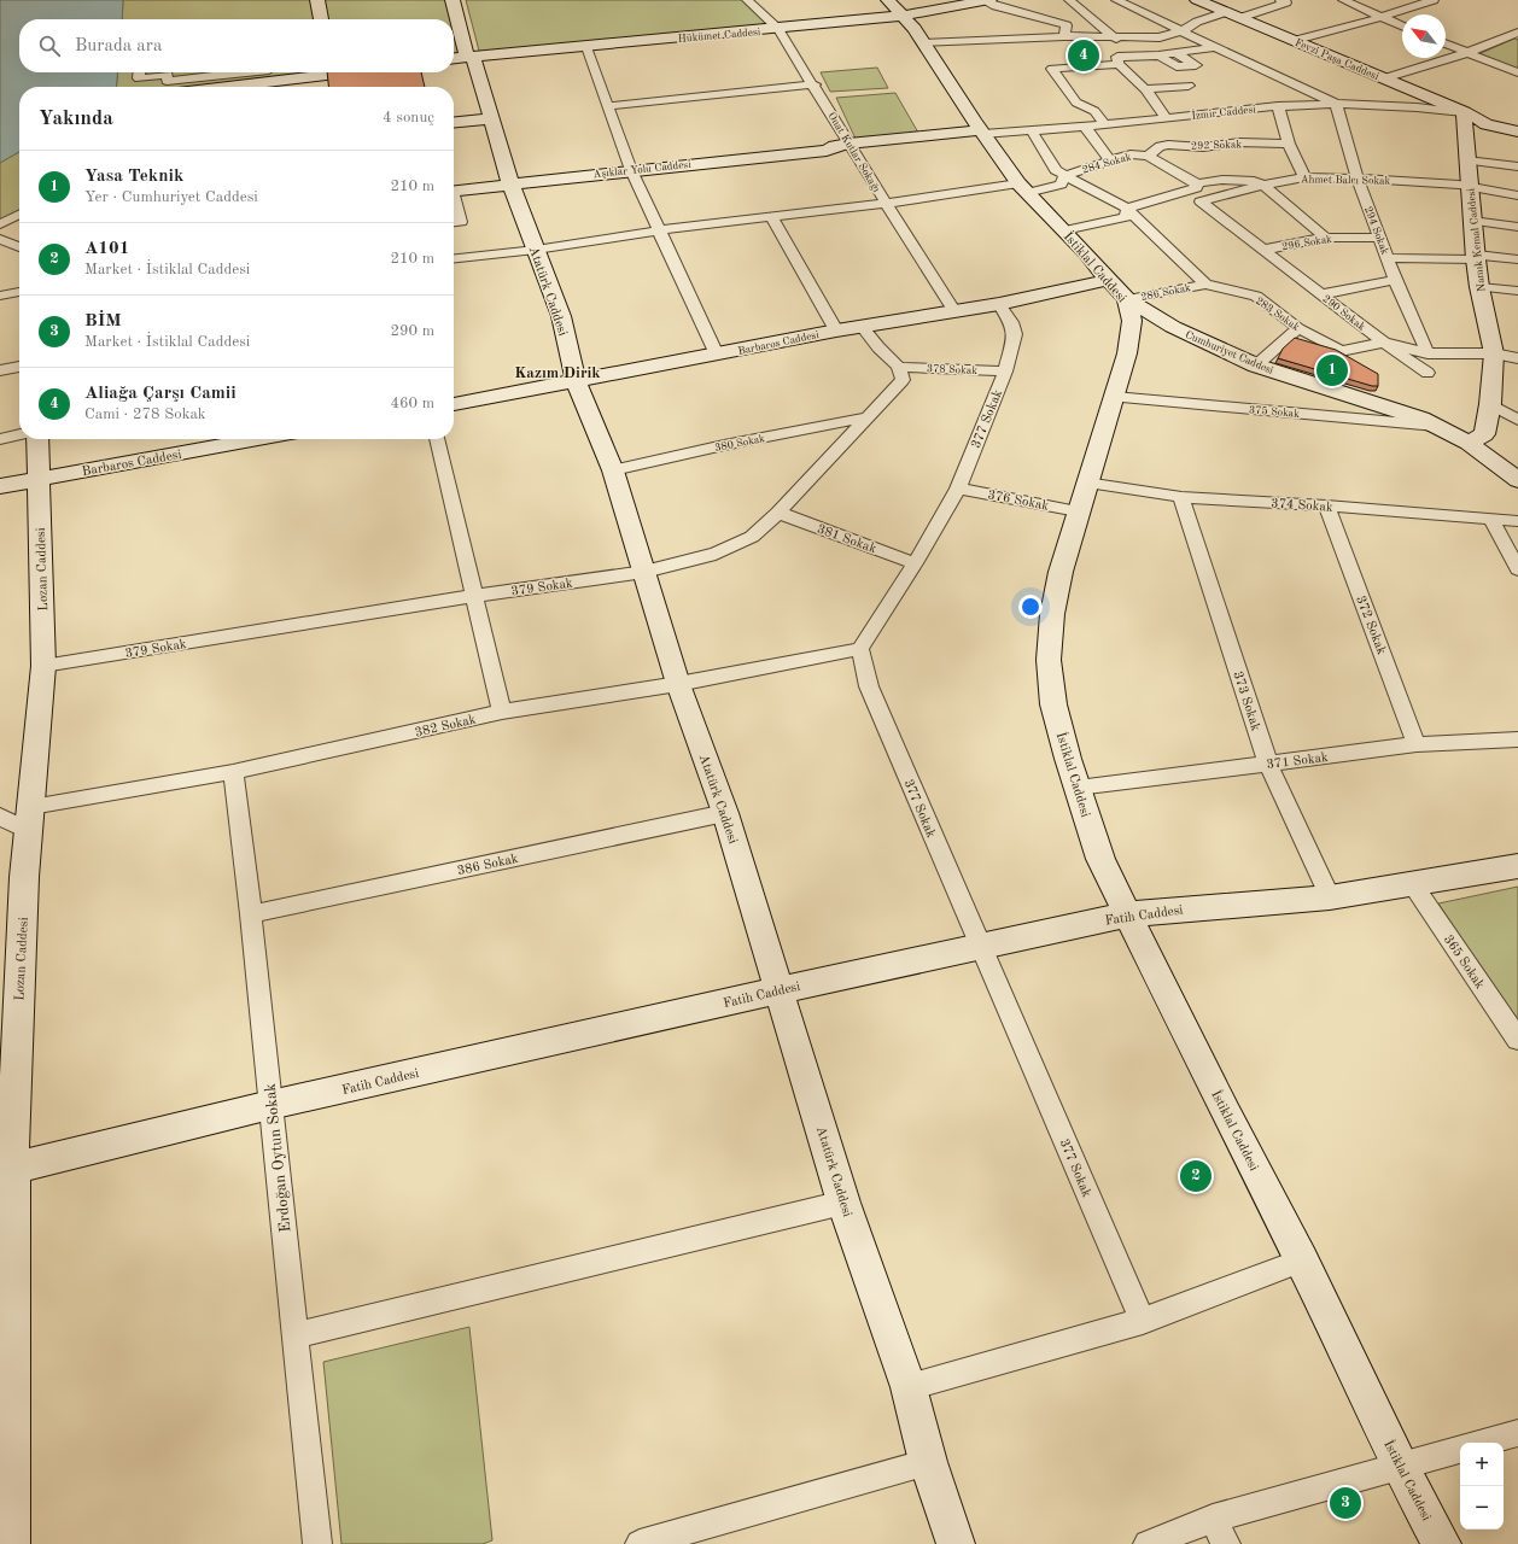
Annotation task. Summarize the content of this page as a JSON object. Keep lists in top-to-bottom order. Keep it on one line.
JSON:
{"streets":{"street":["Hükümet Caddesi","Fevzi Paşa Caddesi","İzmir Caddesi","292 Sokak","Onat Kutlar Sokağı","284 Sokak","Aşıklar Yolu Caddesi","Ahmet Balcı Sokak","294 Sokak","Namık Kemal Caddesi","296 Sokak","İstiklal Caddesi","Atatürk Caddesi","286 Sokak","290 Sokak","283 Sokak","Barbaros Caddesi","Cumhuriyet Caddesi","378 Sokak","375 Sokak","377 Sokak","380 Sokak","376 Sokak","374 Sokak","381 Sokak","Lozan Caddesi","379 Sokak","372 Sokak","373 Sokak","382 Sokak","371 Sokak","386 Sokak","Fatih Caddesi","365 Sokak","Erdoğan Oytun Sokak"]},"crossings":[["Hükümet Caddesi","Onat Kutlar Sokağı"],["Hükümet Caddesi","İstiklal Caddesi"],["Hükümet Caddesi","Atatürk Caddesi"],["Fevzi Paşa Caddesi","İzmir Caddesi"],["Fevzi Paşa Caddesi","Namık Kemal Caddesi"],["İzmir Caddesi","Aşıklar Yolu Caddesi"],["İzmir Caddesi","294 Sokak"],["İzmir Caddesi","Namık Kemal Caddesi"],["İzmir Caddesi","İstiklal Caddesi"],["Onat Kutlar Sokağı","284 Sokak"],["Onat Kutlar Sokağı","Aşıklar Yolu Caddesi"],["Onat Kutlar Sokağı","Barbaros Caddesi"],["284 Sokak","İstiklal Caddesi"],["284 Sokak","Atatürk Caddesi"],["284 Sokak","290 Sokak"],["Aşıklar Yolu Caddesi","İstiklal Caddesi"],["Aşıklar Yolu Caddesi","Atatürk Caddesi"],["Ahmet Balcı Sokak","294 Sokak"],["Ahmet Balcı Sokak","Namık Kemal Caddesi"],["Ahmet Balcı Sokak","İstiklal Caddesi"],["Ahmet Balcı Sokak","290 Sokak"],["294 Sokak","296 Sokak"],["294 Sokak","283 Sokak"],["Namık Kemal Caddesi","283 Sokak"],["Namık Kemal Caddesi","Cumhuriyet Caddesi"],["296 Sokak","290 Sokak"],["İstiklal Caddesi","286 Sokak"],["İstiklal Caddesi","Barbaros Caddesi"],["İstiklal Caddesi","Cumhuriyet Caddesi"],["İstiklal Caddesi","375 Sokak"],["İstiklal Caddesi","376 Sokak"],["İstiklal Caddesi","374 Sokak"],["İstiklal Caddesi","371 Sokak"],["İstiklal Caddesi","Fatih Caddesi"],["Atatürk Caddesi","Barbaros Caddesi"],["Atatürk Caddesi","380 Sokak"],["Atatürk Caddesi","379 Sokak"],["Atatürk Caddesi","382 Sokak"],["Atatürk Caddesi","386 Sokak"],["Atatürk Caddesi","Fatih Caddesi"],["286 Sokak","283 Sokak"],["286 Sokak","Cumhuriyet Caddesi"],["290 Sokak","283 Sokak"],["Barbaros Caddesi","377 Sokak"],["Barbaros Caddesi","Lozan Caddesi"],["Cumhuriyet Caddesi","375 Sokak"],["378 Sokak","377 Sokak"],["378 Sokak","379 Sokak"],["377 Sokak","376 Sokak"],["377 Sokak","381 Sokak"],["377 Sokak","382 Sokak"],["377 Sokak","Fatih Caddesi"],["380 Sokak","379 Sokak"],["374 Sokak","372 Sokak"],["374 Sokak","373 Sokak"],["381 Sokak","379 Sokak"],["Lozan Caddesi","379 Sokak"],["Lozan Caddesi","382 Sokak"],["Lozan Caddesi","Fatih Caddesi"],["372 Sokak","371 Sokak"],["373 Sokak","371 Sokak"],["373 Sokak","Fatih Caddesi"],["382 Sokak","Erdoğan Oytun Sokak"],["386 Sokak","Erdoğan Oytun Sokak"],["Fatih Caddesi","365 Sokak"],["Fatih Caddesi","Erdoğan Oytun Sokak"]],"districts":["Kazım Dirik"],"north":"top left","page":{"search":"Burada ara","pins":["4","1","2","3"],"heading":["Yakında","4 sonuç"],"list":[{"mark":"1","name":"Yasa Teknik","note":"Yer · Cumhuriyet Caddesi","value":"210 m"},{"mark":"2","name":"A101","note":"Market · İstiklal Caddesi","value":"210 m"},{"mark":"3","name":"BİM","note":"Market · İstiklal Caddesi","value":"290 m"},{"mark":"4","name":"Aliağa Çarşı Camii","note":"Cami · 278 Sokak","value":"460 m"}],"map_buttons":["+","−"]}}
